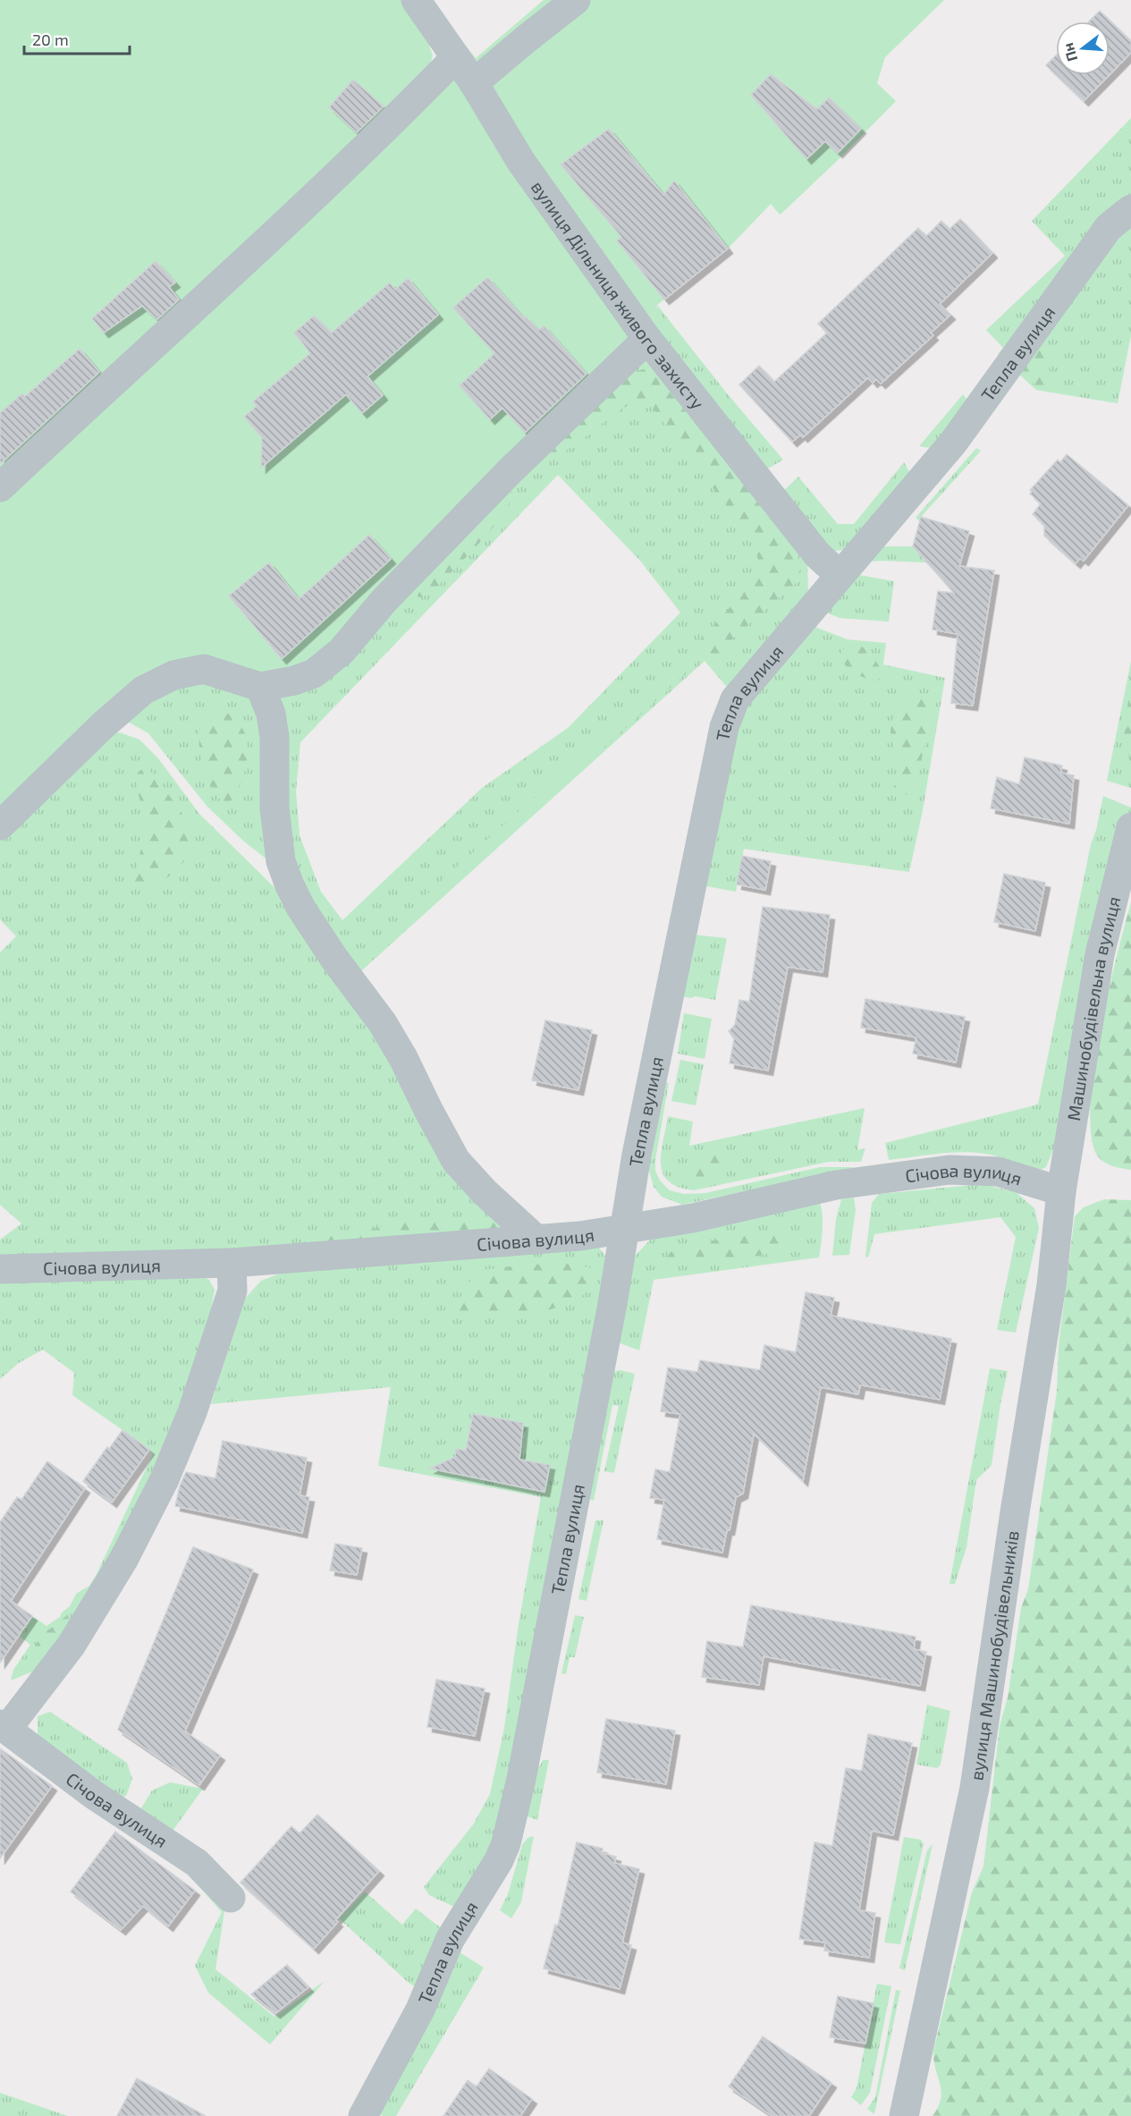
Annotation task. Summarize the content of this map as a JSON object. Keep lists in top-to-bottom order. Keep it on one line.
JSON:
{"streets":{"street":["вулиця Дільниця живого захисту","Тепла вулиця","Машинобудівельна вулиця","Січова вулиця","вулиця Машинобудівельників"]},"crossings":[["вулиця Дільниця живого захисту","Тепла вулиця"],["Тепла вулиця","Січова вулиця"],["Машинобудівельна вулиця","Січова вулиця"],["Машинобудівельна вулиця","вулиця Машинобудівельників"],["Січова вулиця","вулиця Машинобудівельників"]],"scale_bar":"20 m","north":"left"}
